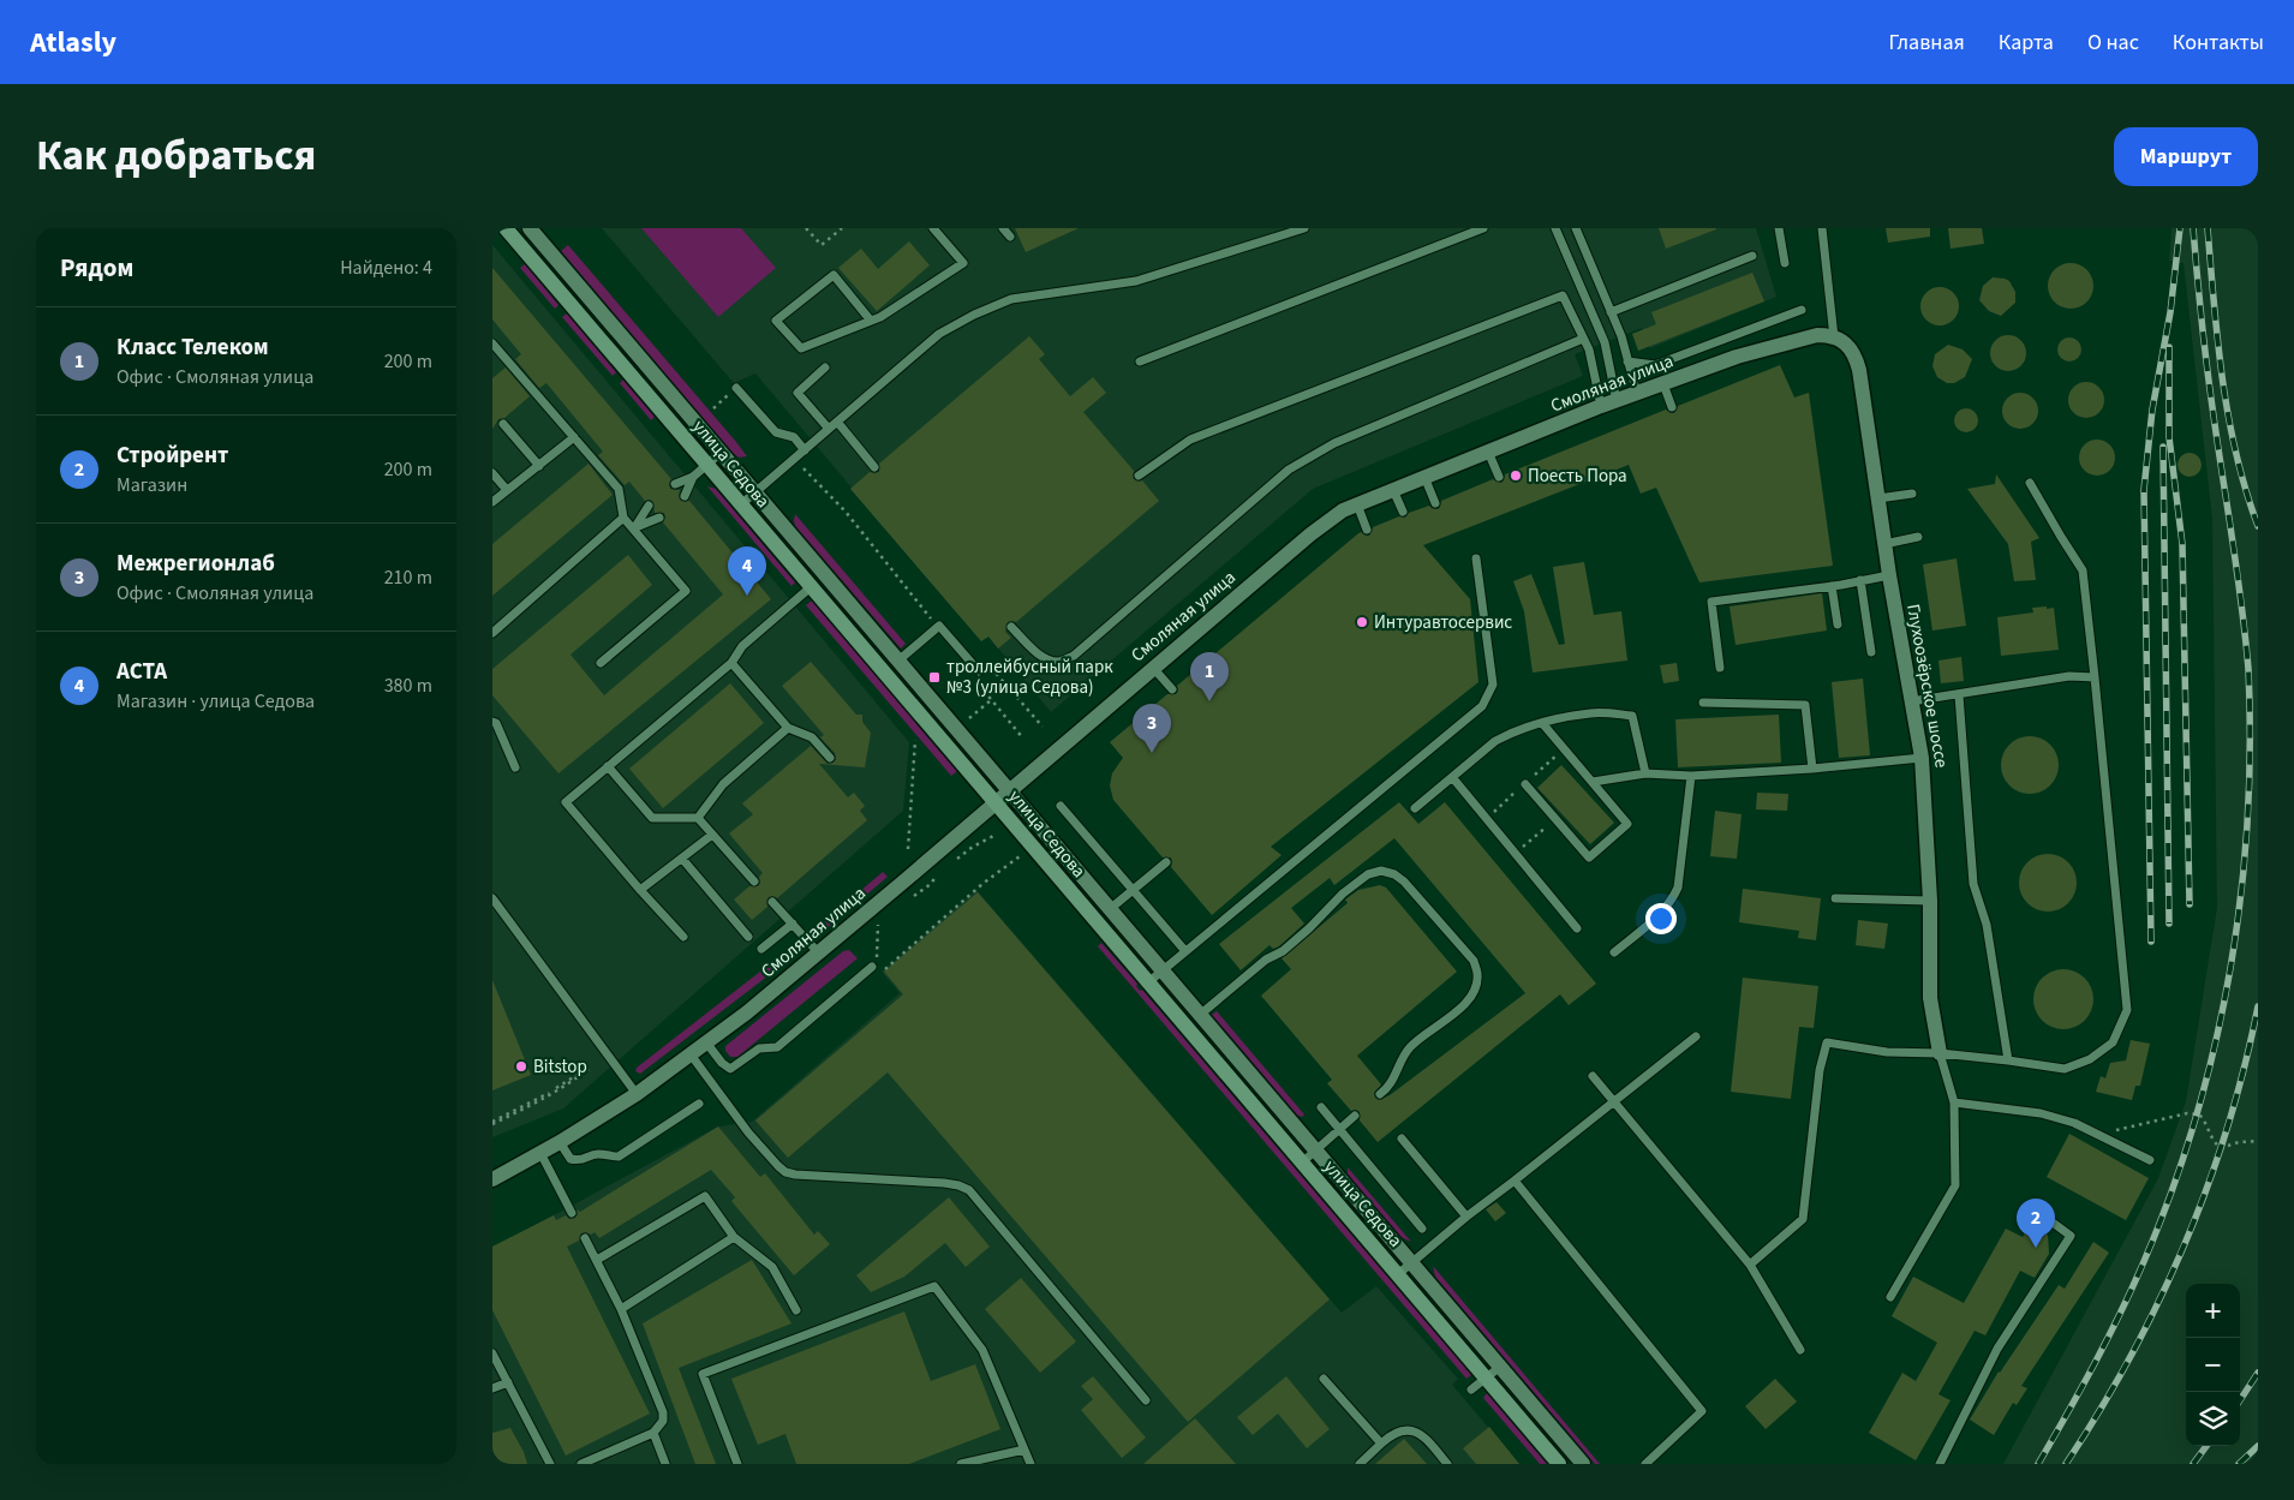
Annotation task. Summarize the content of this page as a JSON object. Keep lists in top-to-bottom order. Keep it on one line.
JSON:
{"streets":{"street":["Смоляная улица","улица Седова","Глухоозёрское шоссе"]},"crossings":[["Смоляная улица","улица Седова"],["Смоляная улица","Глухоозёрское шоссе"]],"places":{"other":["Поесть Пора","Интуравтосервис","Bitstop"],"transit":["троллейбусный парк №3 (улица Седова)"]},"page":{"header":"Atlasly","nav":["Главная","Карта","О нас","Контакты"],"title":"Как добраться","buttons":"Маршрут","heading":["Рядом","Найдено: 4"],"list":[{"mark":"1","name":"Класс Телеком","note":"Офис · Смоляная улица","value":"200 m"},{"mark":"2","name":"Стройрент","note":"Магазин","value":"200 m"},{"mark":"3","name":"Межрегионлаб","note":"Офис · Смоляная улица","value":"210 m"},{"mark":"4","name":"АСТА","note":"Магазин · улица Седова","value":"380 m"}],"pins":["4","1","3","2"],"map_buttons":["+","−"]}}
